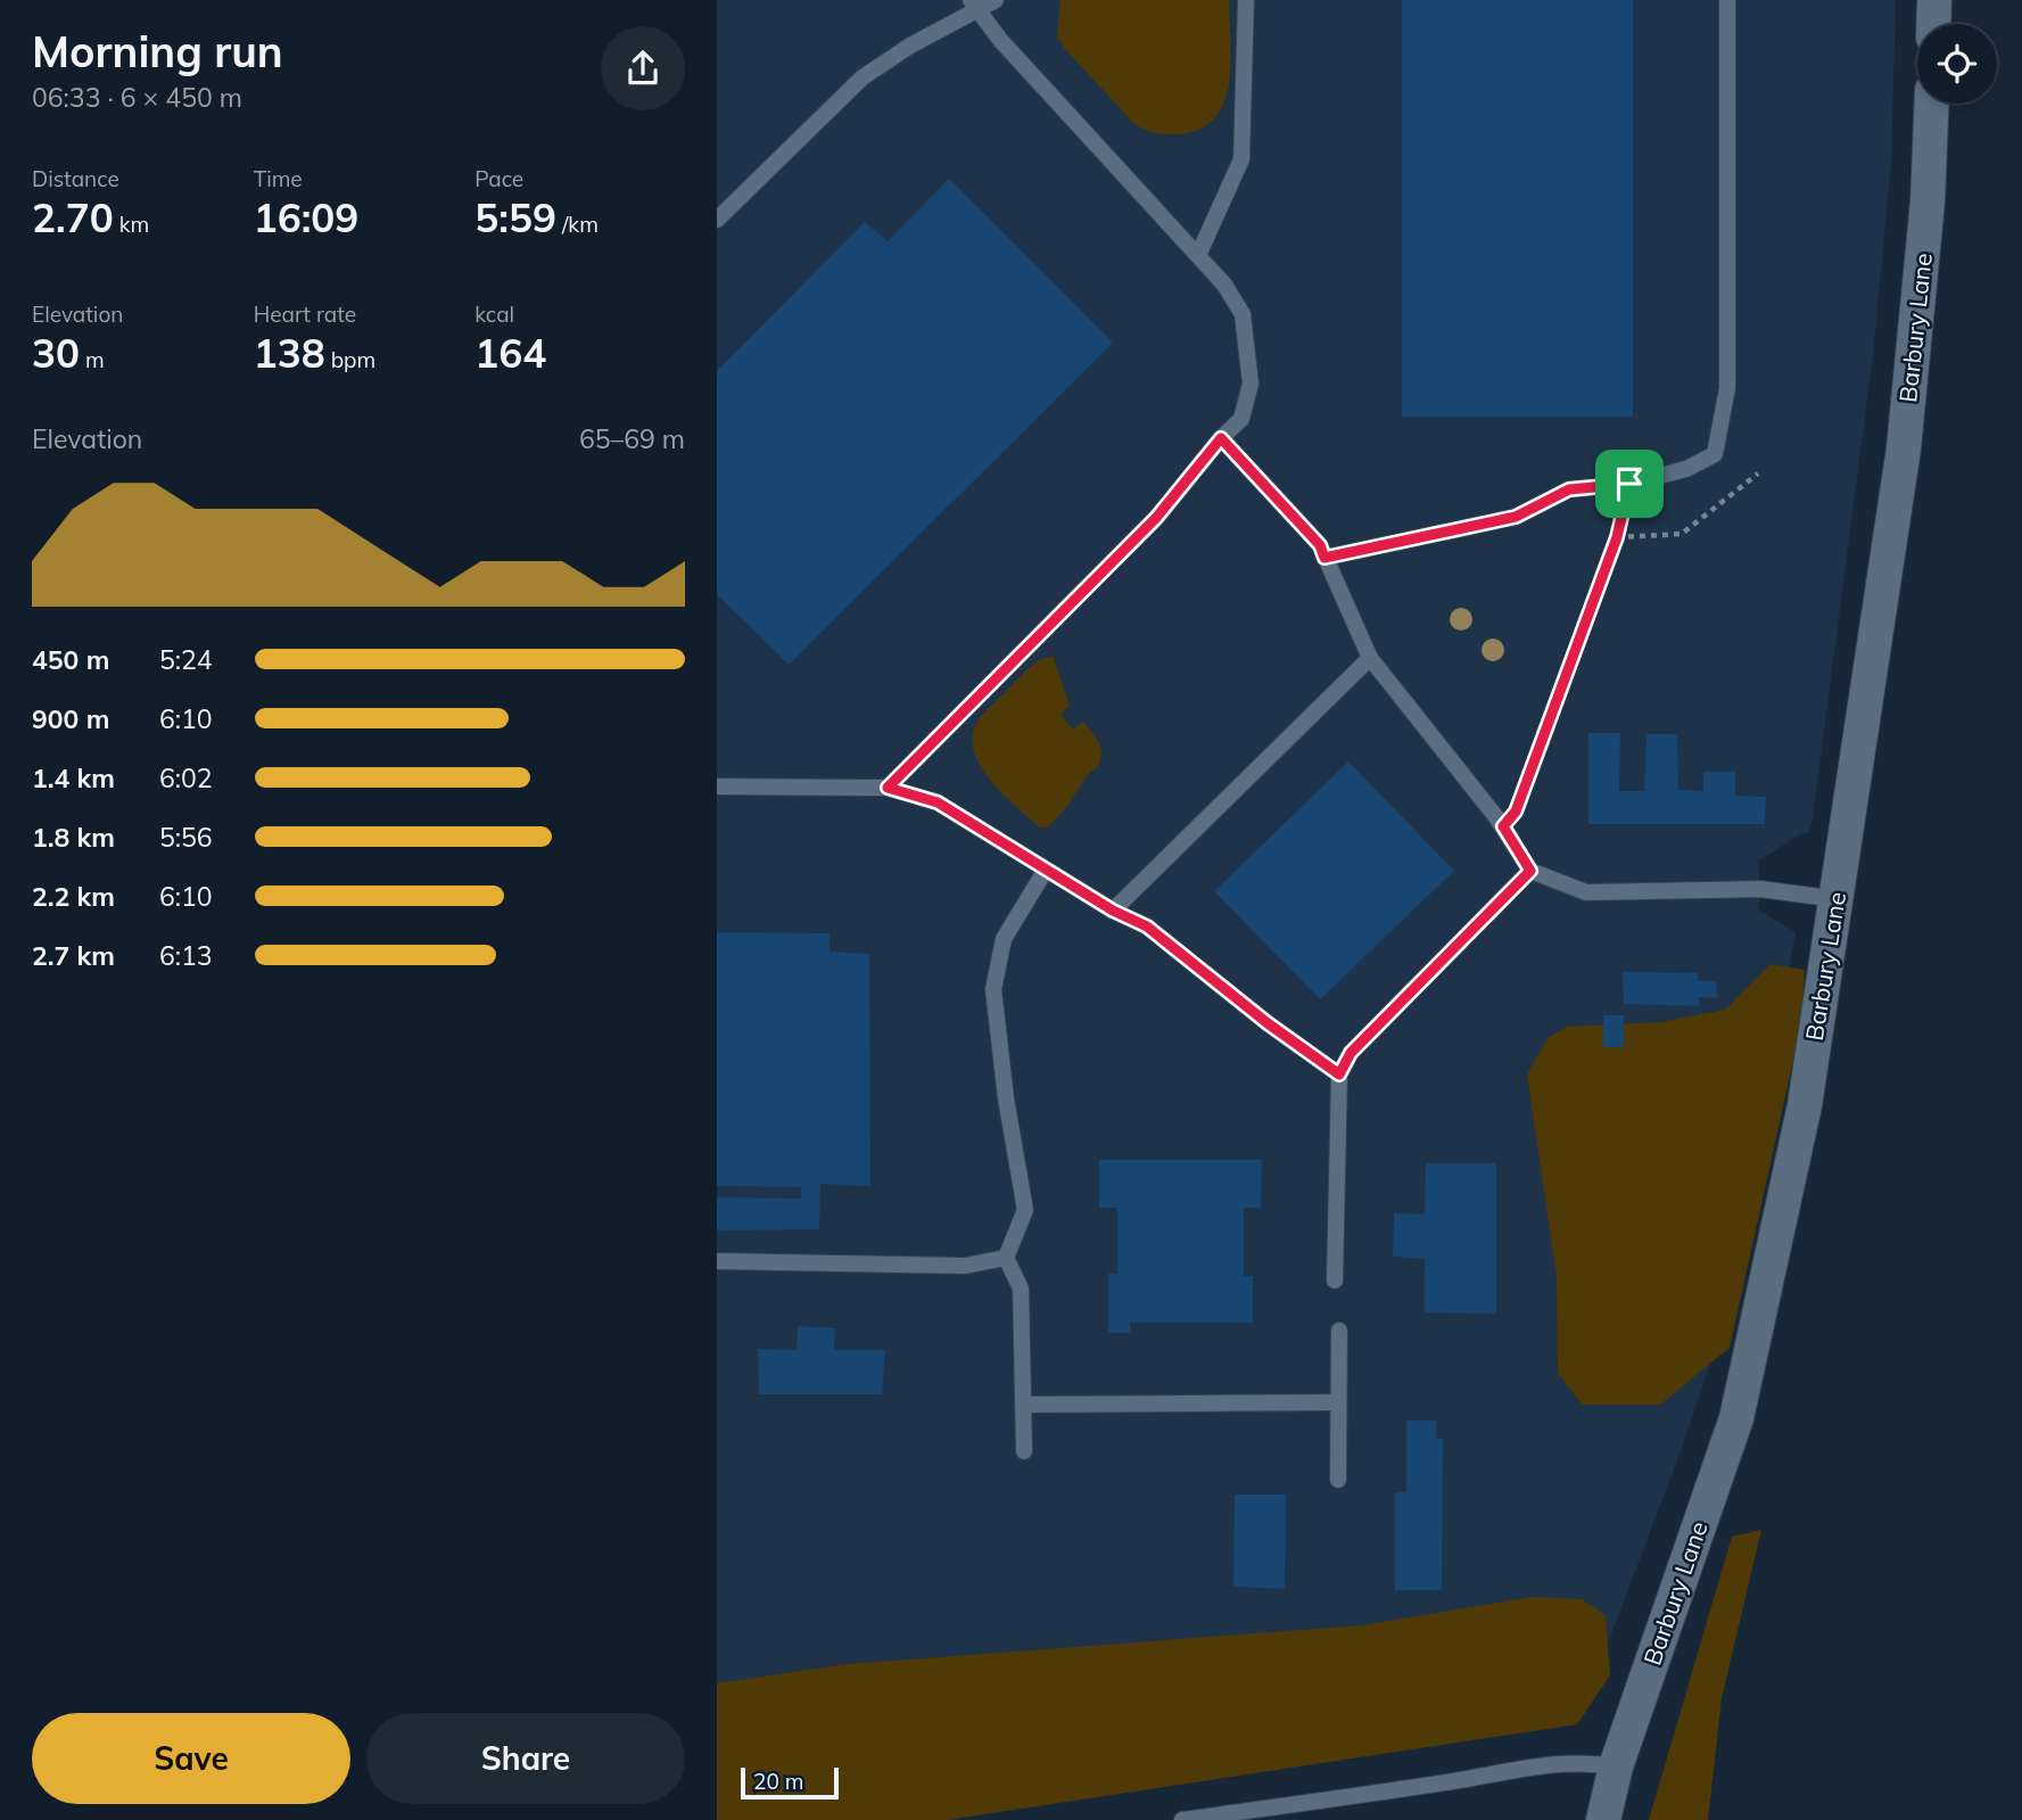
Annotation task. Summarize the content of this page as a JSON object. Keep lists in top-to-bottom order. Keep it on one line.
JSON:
{"streets":{"street":["Barbury Lane"]},"scale_bar":"20 m","page":{"heading":["Morning run","06:33 · 6 × 450 m"],"stats":[["Distance","2.70 km"],["Time","16:09"],["Pace","5:59 /km"],["Elevation","30 m"],["Heart rate","138 bpm"],["kcal","164"]],"chart":["Elevation","65–69 m"],"list":[{"name":"450 m","note":"5:24"},{"name":"900 m","note":"6:10"},{"name":"1.4 km","note":"6:02"},{"name":"1.8 km","note":"5:56"},{"name":"2.2 km","note":"6:10"},{"name":"2.7 km","note":"6:13"}],"buttons":["Save","Share"],"scale":"20 m"}}
